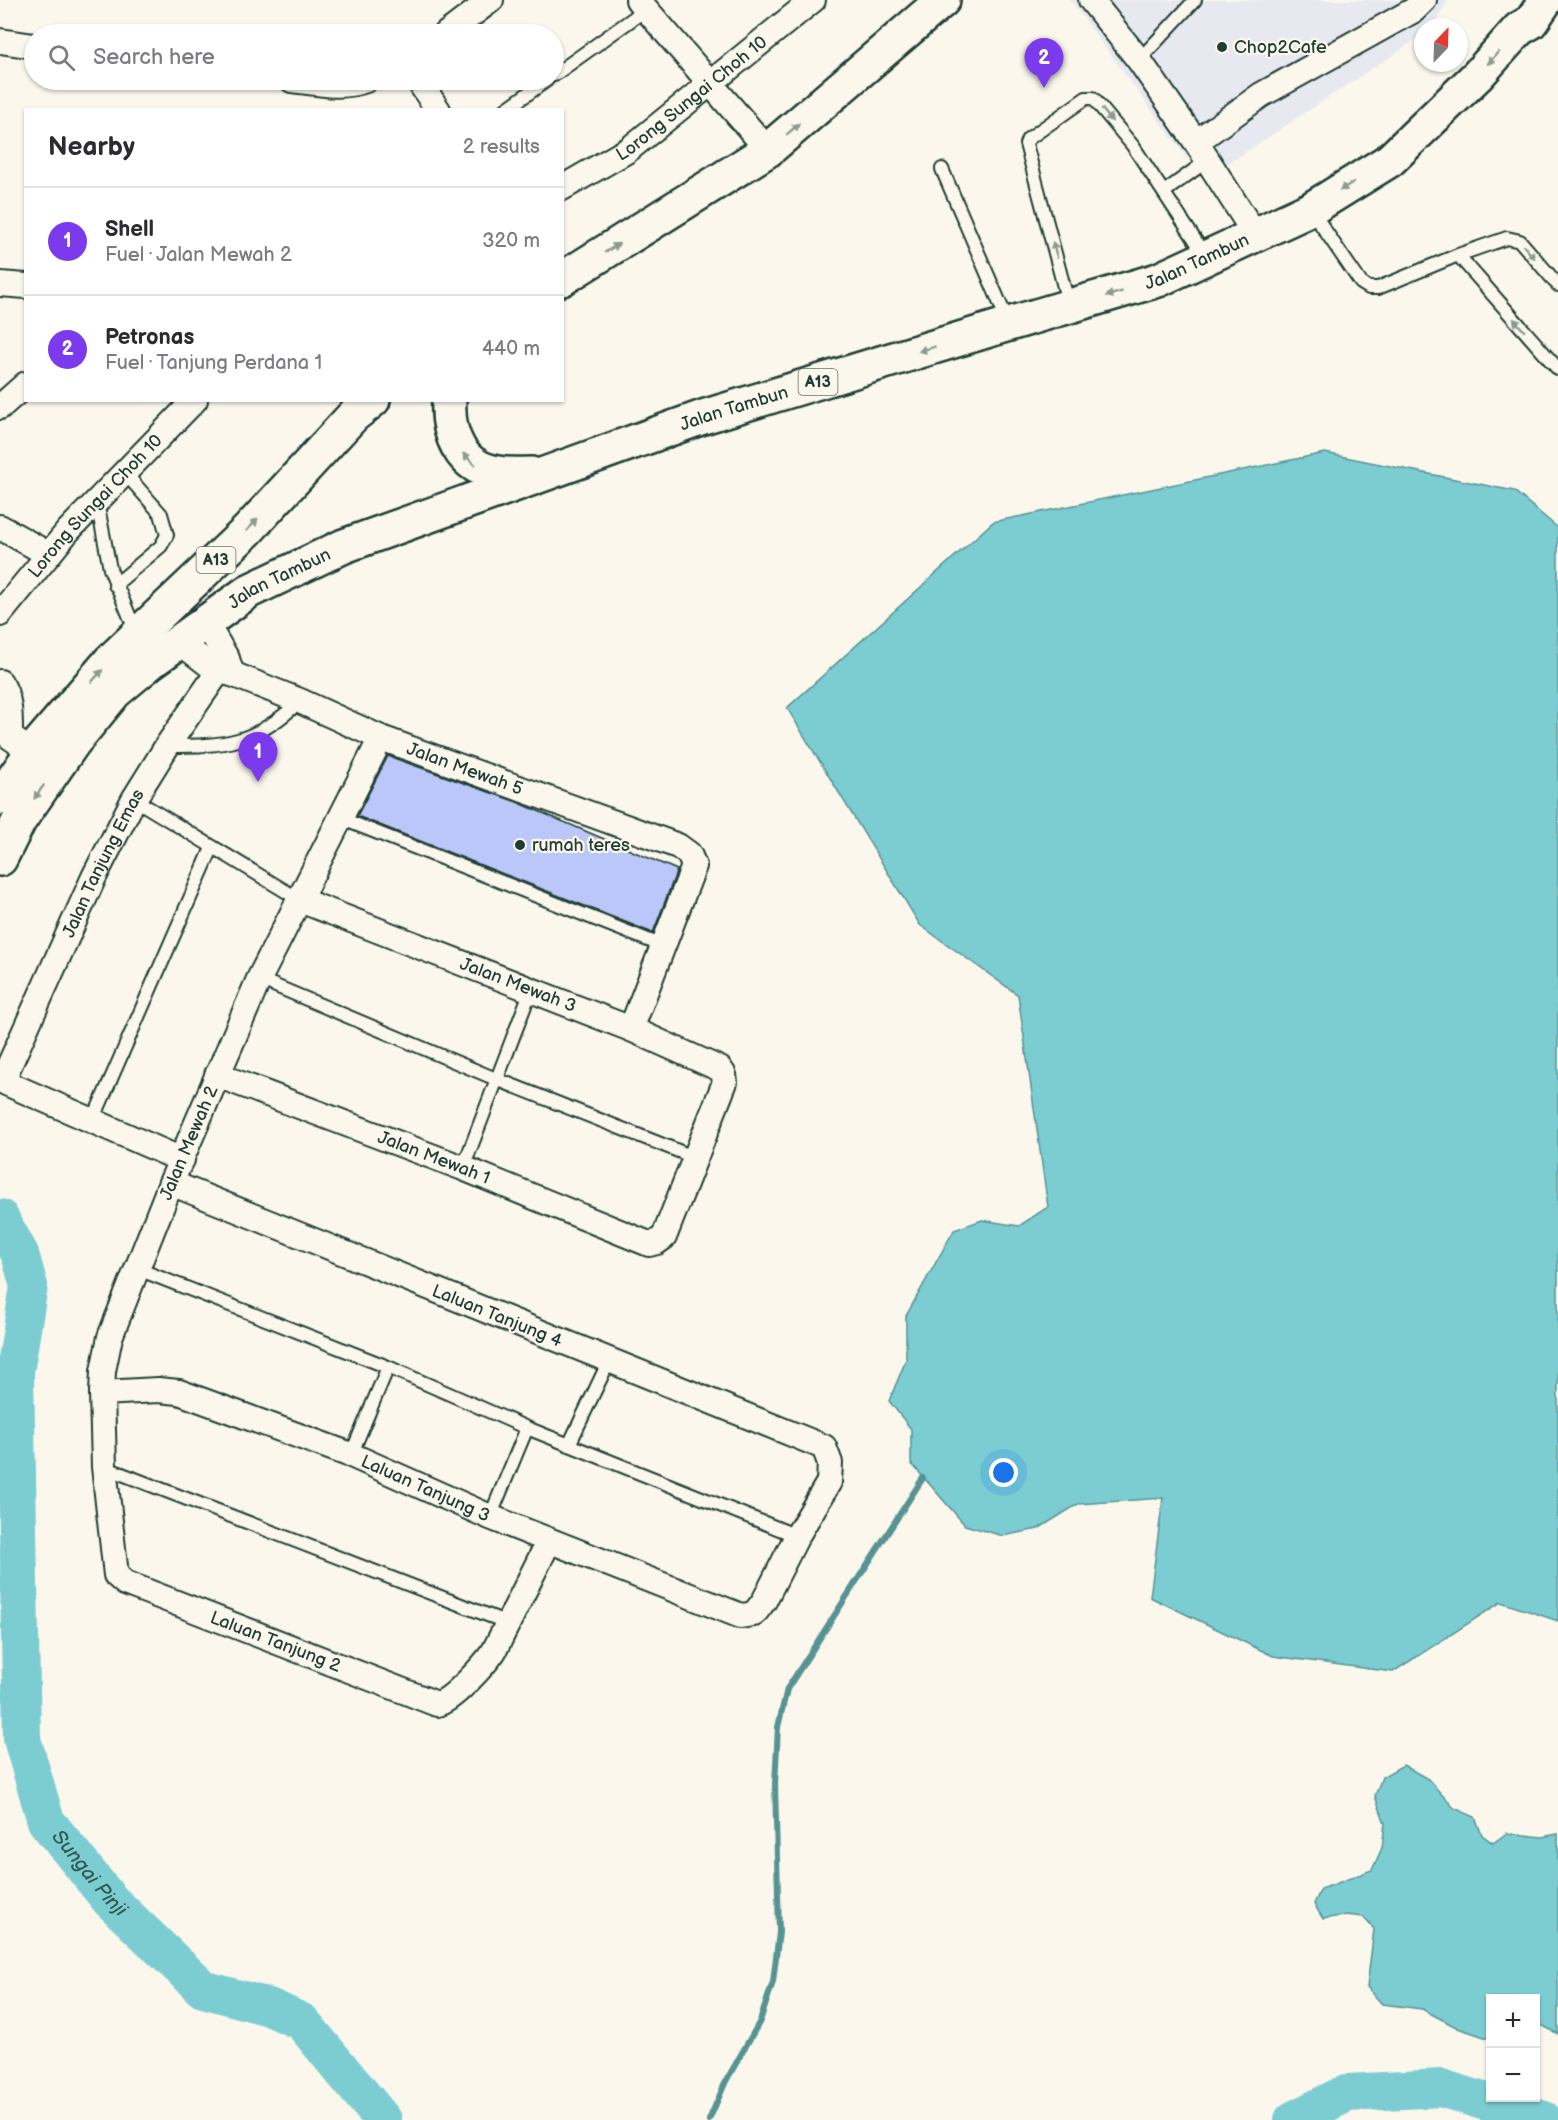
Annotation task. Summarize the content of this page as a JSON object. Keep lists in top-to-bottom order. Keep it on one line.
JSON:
{"streets":{"main road":["Jalan Tambun","A13"],"street":["Lorong Sungai Choh 10","Jalan Mewah 5","Jalan Tanjung Emas","Jalan Mewah 3","Jalan Mewah 2","Jalan Mewah 1","Laluan Tanjung 4","Laluan Tanjung 3","Laluan Tanjung 2"]},"crossings":[["Jalan Tambun","Jalan Mewah 5"],["Jalan Mewah 5","Jalan Tanjung Emas"],["Jalan Mewah 5","Jalan Mewah 2"],["Jalan Mewah 3","Jalan Mewah 2"],["Jalan Mewah 3","Jalan Mewah 1"],["Jalan Mewah 2","Jalan Mewah 1"],["Jalan Mewah 2","Laluan Tanjung 4"],["Jalan Mewah 2","Laluan Tanjung 3"],["Jalan Mewah 2","Laluan Tanjung 2"],["Laluan Tanjung 4","Laluan Tanjung 3"]],"water":["Sungai Pinji"],"places":["Chop2Cafe","rumah teres"],"north":"top right","page":{"search":"Search here","pins":["2","1"],"heading":["Nearby","2 results"],"list":[{"mark":"1","name":"Shell","note":"Fuel · Jalan Mewah 2","value":"320 m"},{"mark":"2","name":"Petronas","note":"Fuel · Tanjung Perdana 1","value":"440 m"}],"map_buttons":["+","−"]}}
